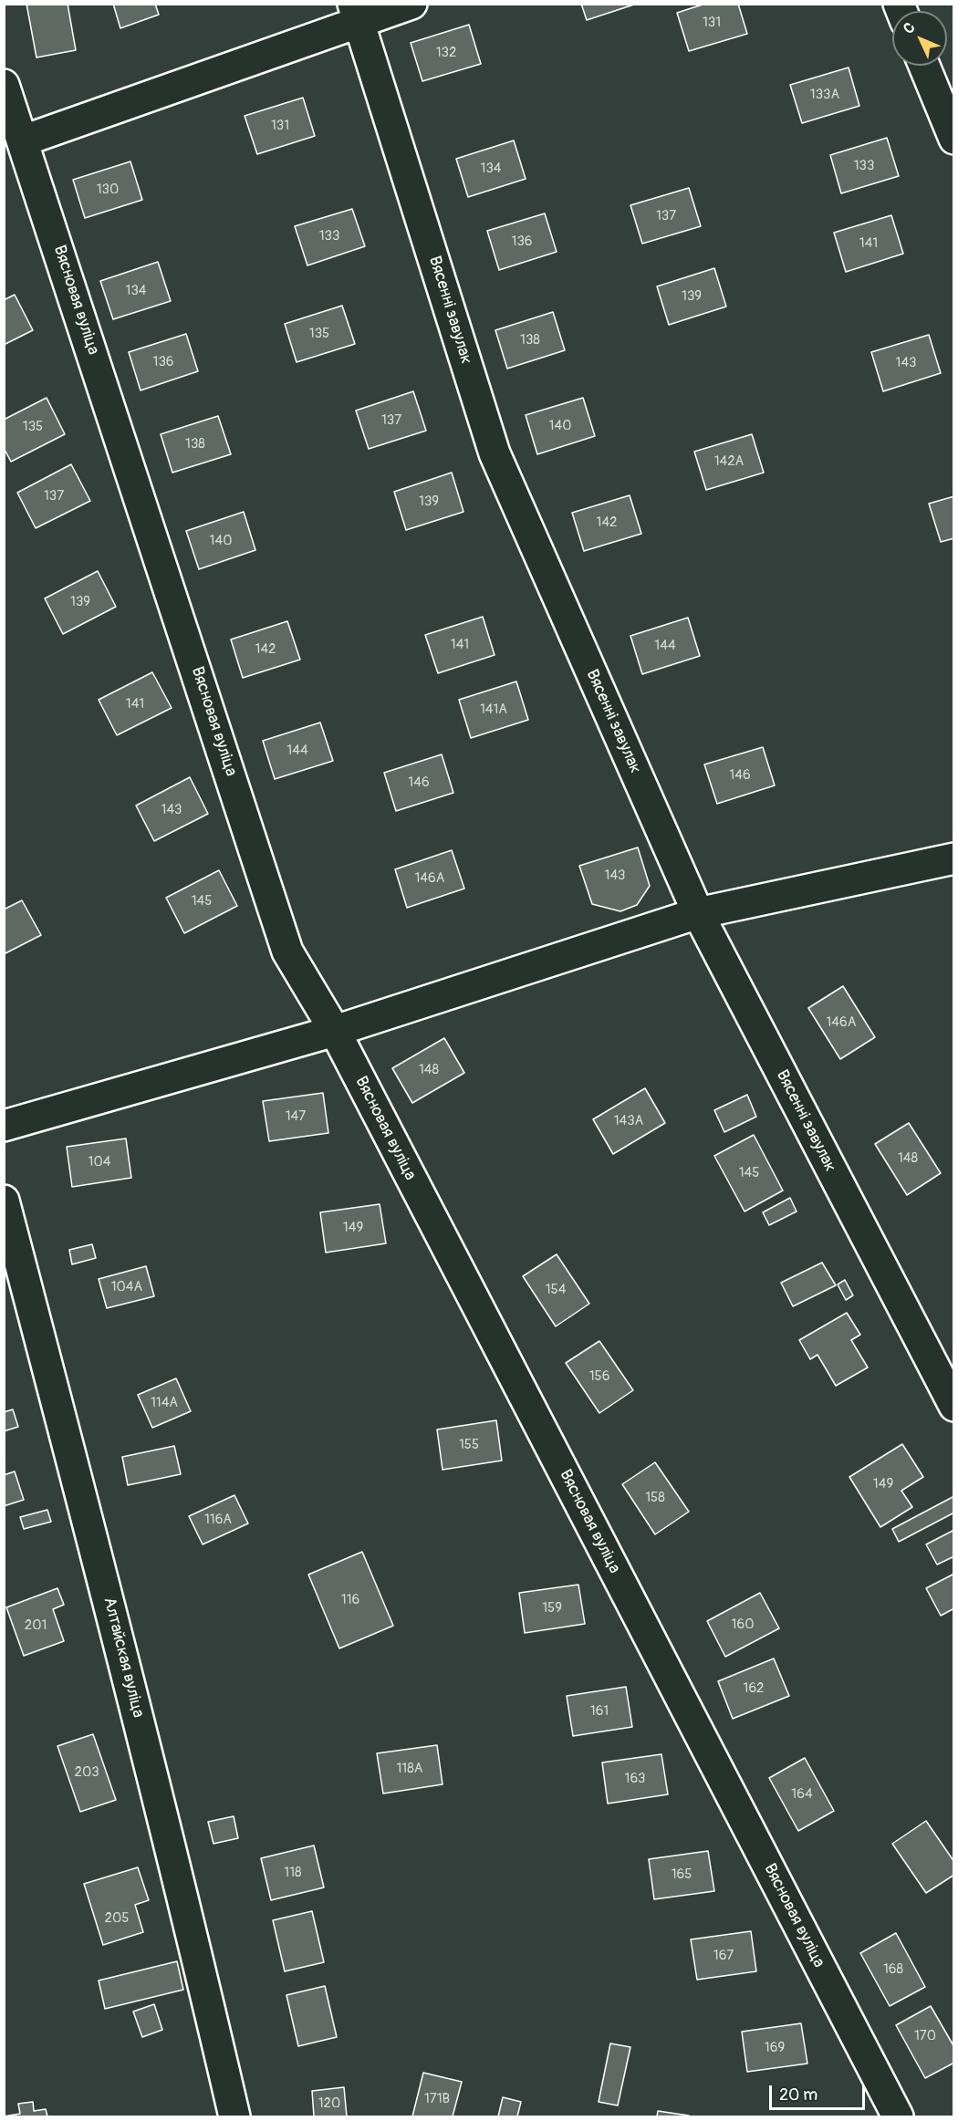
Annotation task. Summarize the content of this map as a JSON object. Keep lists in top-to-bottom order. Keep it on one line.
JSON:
{"streets":{"street":["Вясновая вуліца","Вясенні завулак","Алтайская вуліца"]},"house_numbers":["131","132","133А","131","133","134","130","137","133","136","141","134","139","135","138","136","143","137","140","135","138","142А","137","139","142","140","139","141","144","142","141","141А","144","146","146","143","143","146А","145","146А","148","147","143А","148","104","145","149","104А","154","156","114А","155","149","158","116А","116","159","160","201","162","161","118А","203","163","164","118","165","205","167","168","170","169","171В","120"],"scale_bar":"20 m","north":"top left"}
